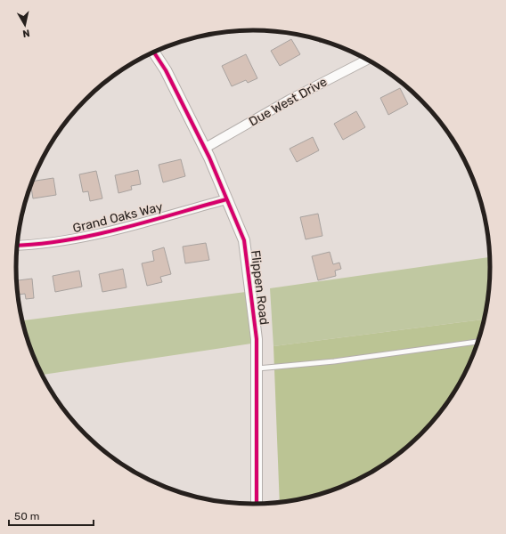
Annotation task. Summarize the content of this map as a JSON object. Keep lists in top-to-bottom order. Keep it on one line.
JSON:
{"streets":{"street":["Due West Drive","Grand Oaks Way","Flippen Road"]},"crossings":[["Due West Drive","Flippen Road"],["Grand Oaks Way","Flippen Road"]],"scale_bar":"50 m","north":"bottom"}
